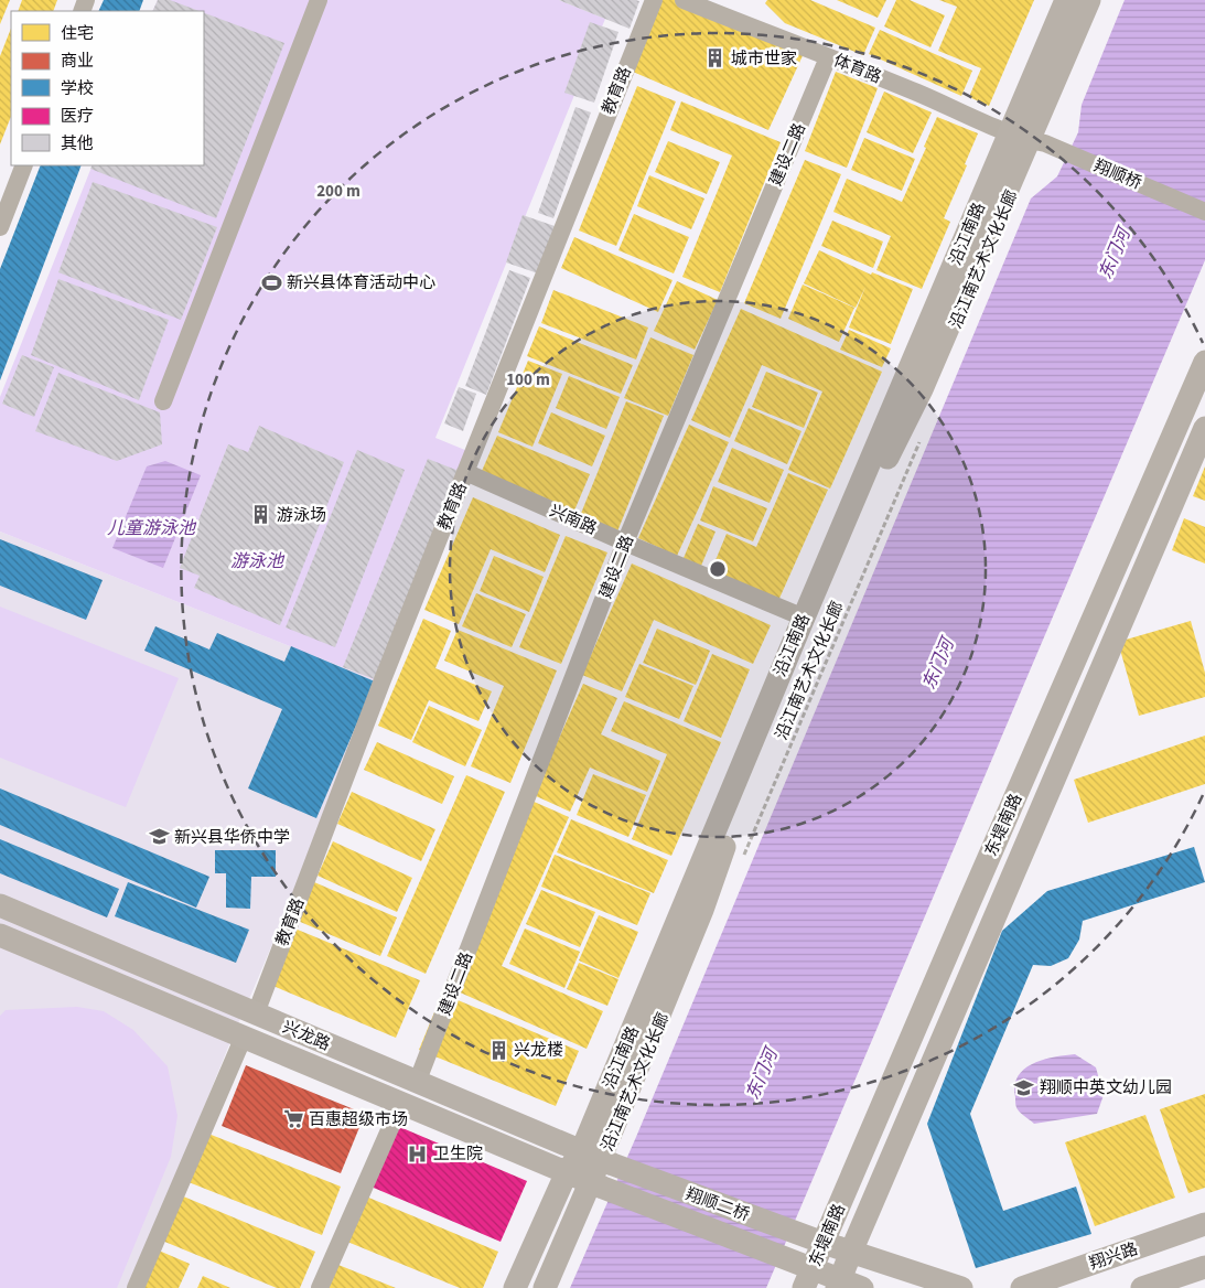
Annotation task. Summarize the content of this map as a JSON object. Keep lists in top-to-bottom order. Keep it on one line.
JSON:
{"streets":{"main road":["沿江南路","东堤南路","兴龙路","翔顺二桥","翔兴路"],"street":["体育路","教育路","建设二路","翔顺桥","兴南路"],"path":["沿江南艺术文化长廊"]},"crossings":[["体育路","建设二路"],["体育路","翔顺桥"],["体育路","沿江南路"],["教育路","兴南路"],["教育路","兴龙路"],["建设二路","兴南路"],["建设二路","兴龙路"],["翔顺桥","沿江南路"],["沿江南路","兴南路"],["沿江南路","兴龙路"],["沿江南路","翔顺二桥"],["东堤南路","翔顺二桥"],["兴龙路","翔顺二桥"]],"water":["东门河","儿童游泳池","游泳池"],"places":{"building":["城市世家","游泳场","兴龙楼"],"sports":["新兴县体育活动中心"],"school or university":["新兴县华侨中学","翔顺中英文幼儿园"],"supermarket":["百惠超级市场"],"hospital":["卫生院"]},"legend":["住宅","商业","学校","医疗","其他"],"rings":["200 m","100 m"]}
